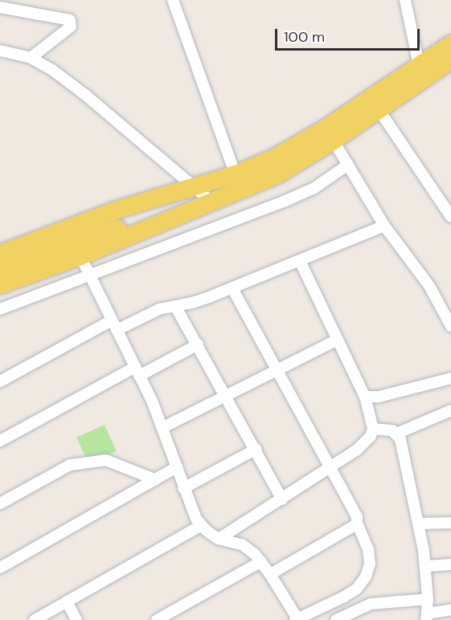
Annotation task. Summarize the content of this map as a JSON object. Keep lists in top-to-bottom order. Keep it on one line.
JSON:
{"scale_bar":"100 m"}
